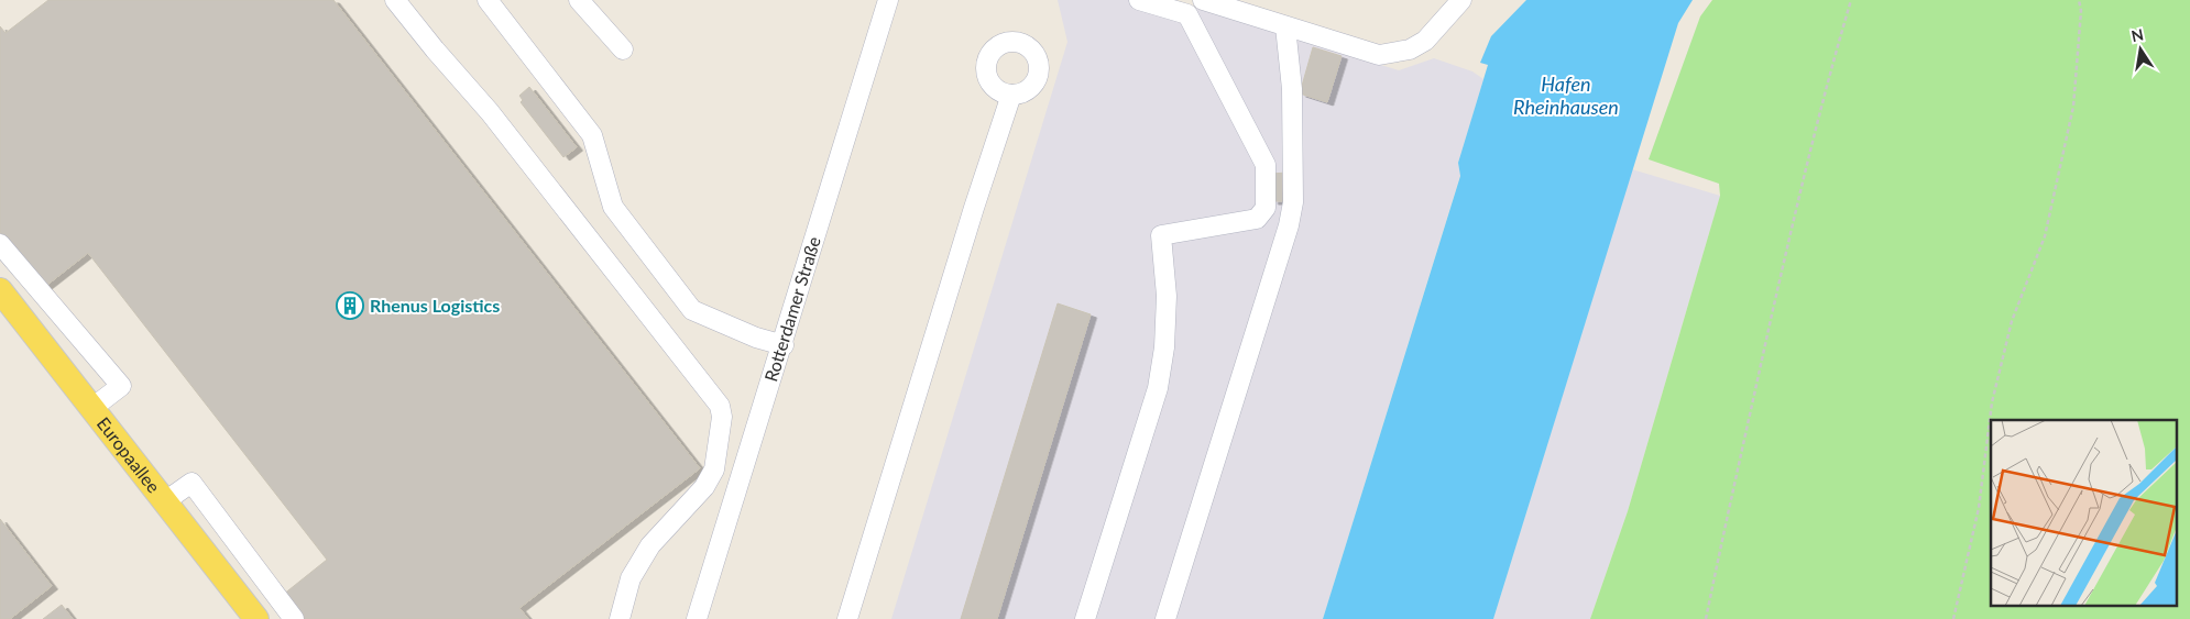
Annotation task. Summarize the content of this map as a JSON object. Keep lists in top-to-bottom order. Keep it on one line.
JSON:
{"streets":{"main road":["Europaallee"],"street":["Rotterdamer Straße"]},"water":["Hafen Rheinhausen"],"places":{"building":["Rhenus Logistics"]},"north":"top"}
